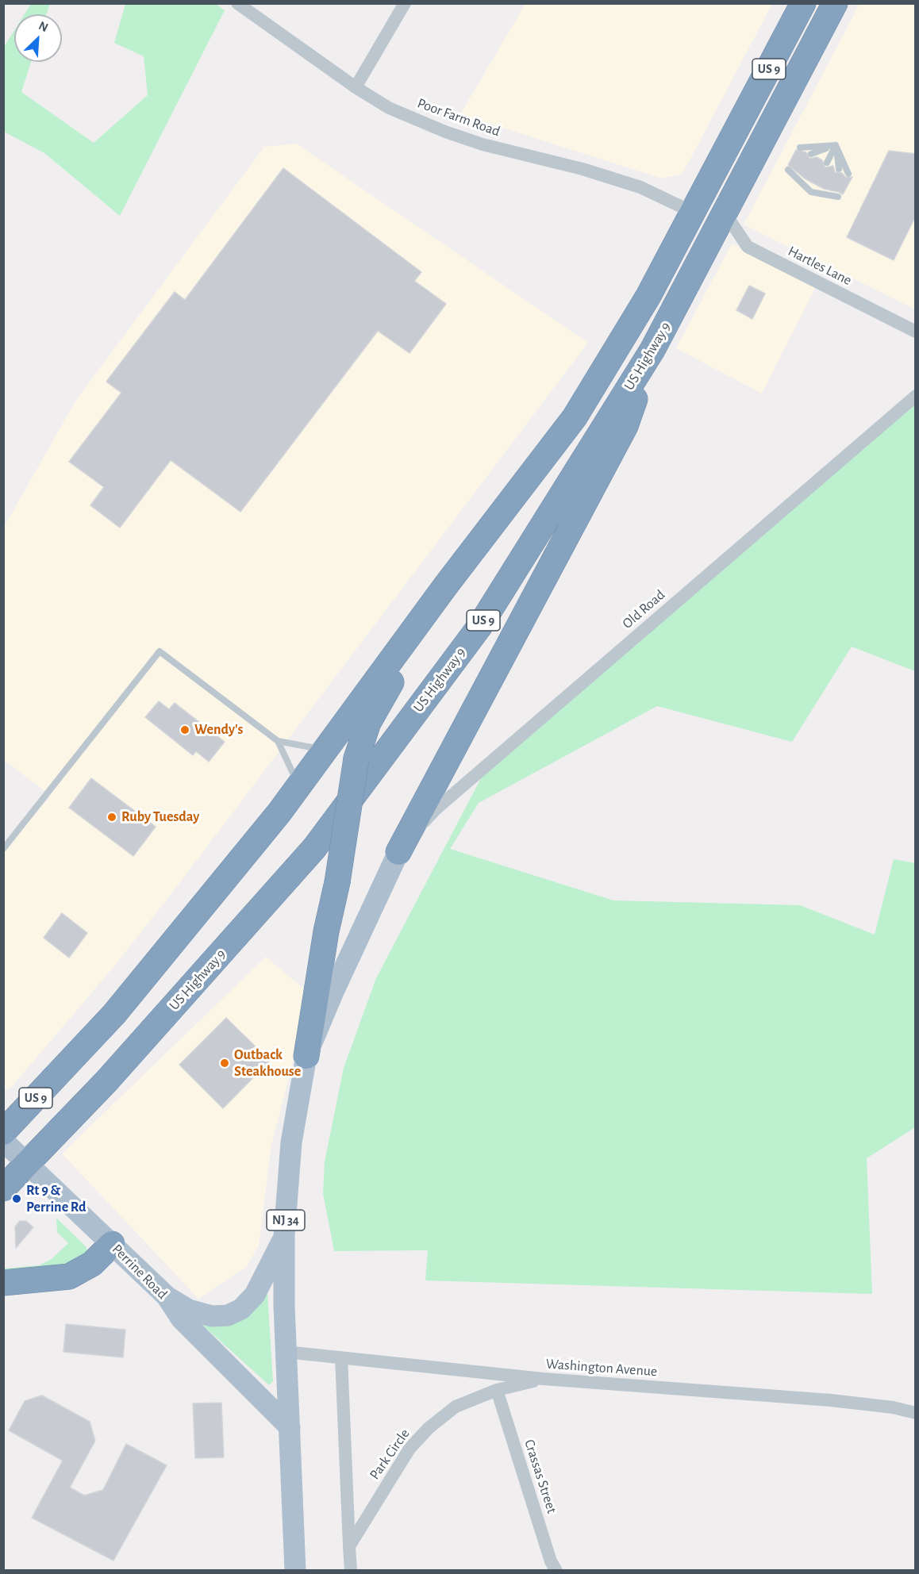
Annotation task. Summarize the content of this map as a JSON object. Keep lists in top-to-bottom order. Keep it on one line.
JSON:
{"streets":{"highway":["US 9","US Highway 9"],"main road":["NJ 34","Perrine Road"],"street":["Poor Farm Road","Hartles Lane","Old Road","Washington Avenue","Park Circle","Crassas Street"]},"crossings":[["Poor Farm Road","US Highway 9"],["Hartles Lane","US Highway 9"],["US Highway 9","Perrine Road"],["NJ 34","Perrine Road"],["NJ 34","Washington Avenue"],["Washington Avenue","Park Circle"],["Park Circle","Crassas Street"]],"places":["Wendy's","Ruby Tuesday","Outback Steakhouse","Rt 9 & Perrine Rd"],"north":"top right"}
